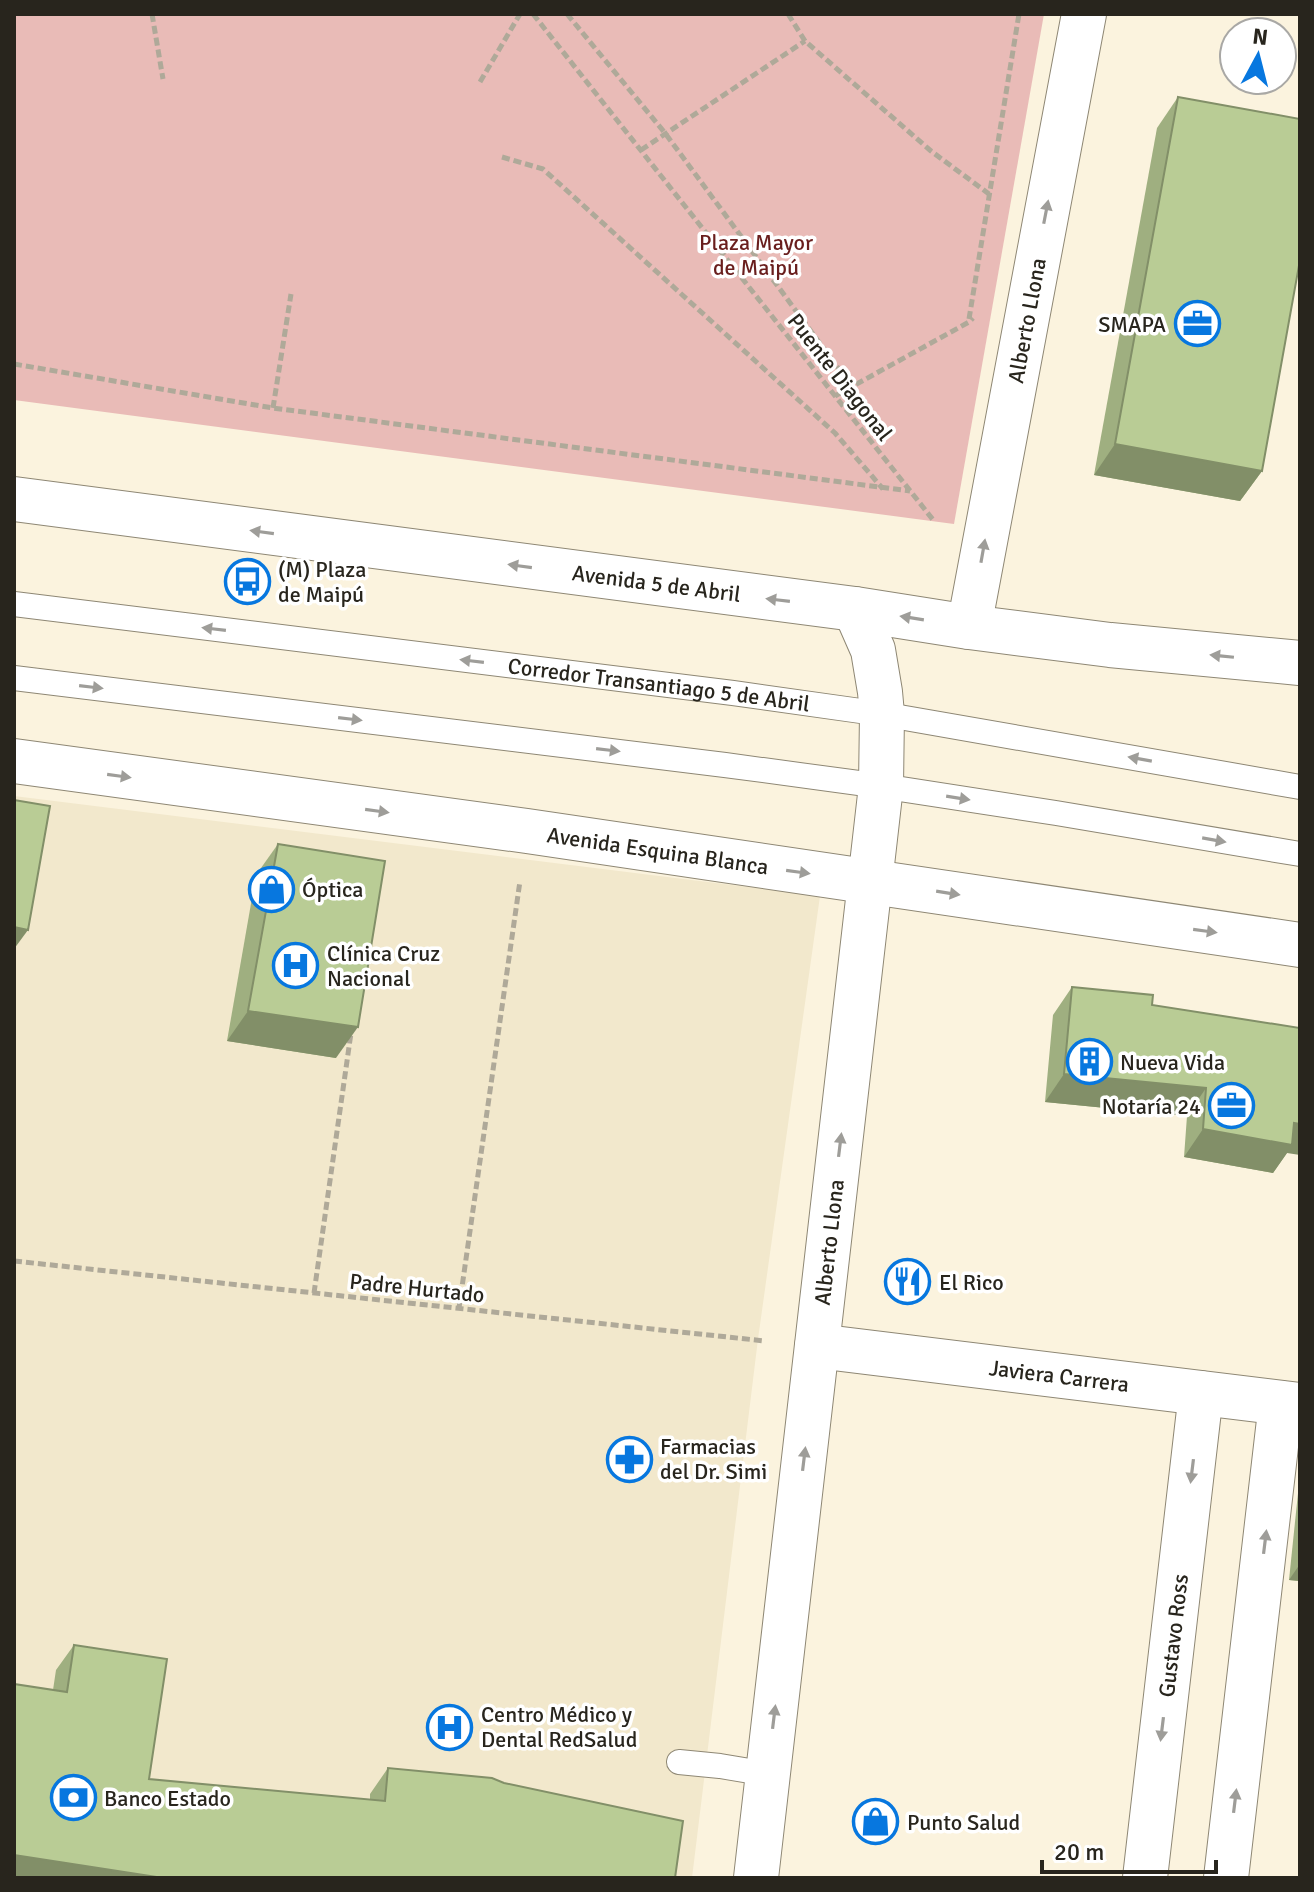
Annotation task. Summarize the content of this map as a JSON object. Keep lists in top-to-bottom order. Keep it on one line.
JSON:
{"streets":{"main road":["Alberto Llona","Avenida 5 de Abril","Avenida Esquina Blanca","Javiera Carrera","Gustavo Ross"],"lane":["Corredor Transantiago 5 de Abril"],"path":["Puente Diagonal","Padre Hurtado"]},"crossings":[["Alberto Llona","Avenida 5 de Abril"],["Alberto Llona","Corredor Transantiago 5 de Abril"],["Alberto Llona","Avenida Esquina Blanca"],["Alberto Llona","Padre Hurtado"],["Alberto Llona","Javiera Carrera"],["Padre Hurtado","Javiera Carrera"],["Javiera Carrera","Gustavo Ross"]],"one_way":["Alberto Llona","Avenida 5 de Abril","Avenida Esquina Blanca"],"parks":["Plaza Mayor de Maipú"],"places":{"office":["SMAPA","Notaría 24"],"bus stop":["(M) Plaza de Maipú"],"shop":["Óptica","Punto Salud"],"hospital":["Clínica Cruz Nacional","Centro Médico y Dental RedSalud"],"building":["Nueva Vida"],"restaurant":["El Rico"],"pharmacy":["Farmacias del Dr. Simi"],"bank":["Banco Estado"]},"scale_bar":"20 m","north":"top"}
